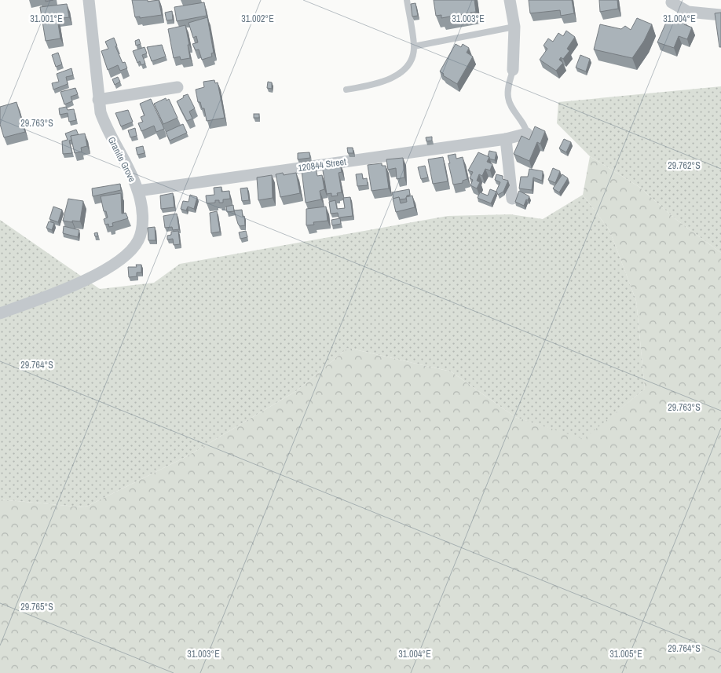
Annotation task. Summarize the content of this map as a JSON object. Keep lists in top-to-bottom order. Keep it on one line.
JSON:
{"streets":{"street":["Granite Grove","120844 Street"]},"crossings":[["Granite Grove","120844 Street"]],"coordinates":["31.001°E","31.002°E","31.003°E","31.004°E","29.763°S","29.762°S","29.764°S","29.765°S","31.005°E"]}
